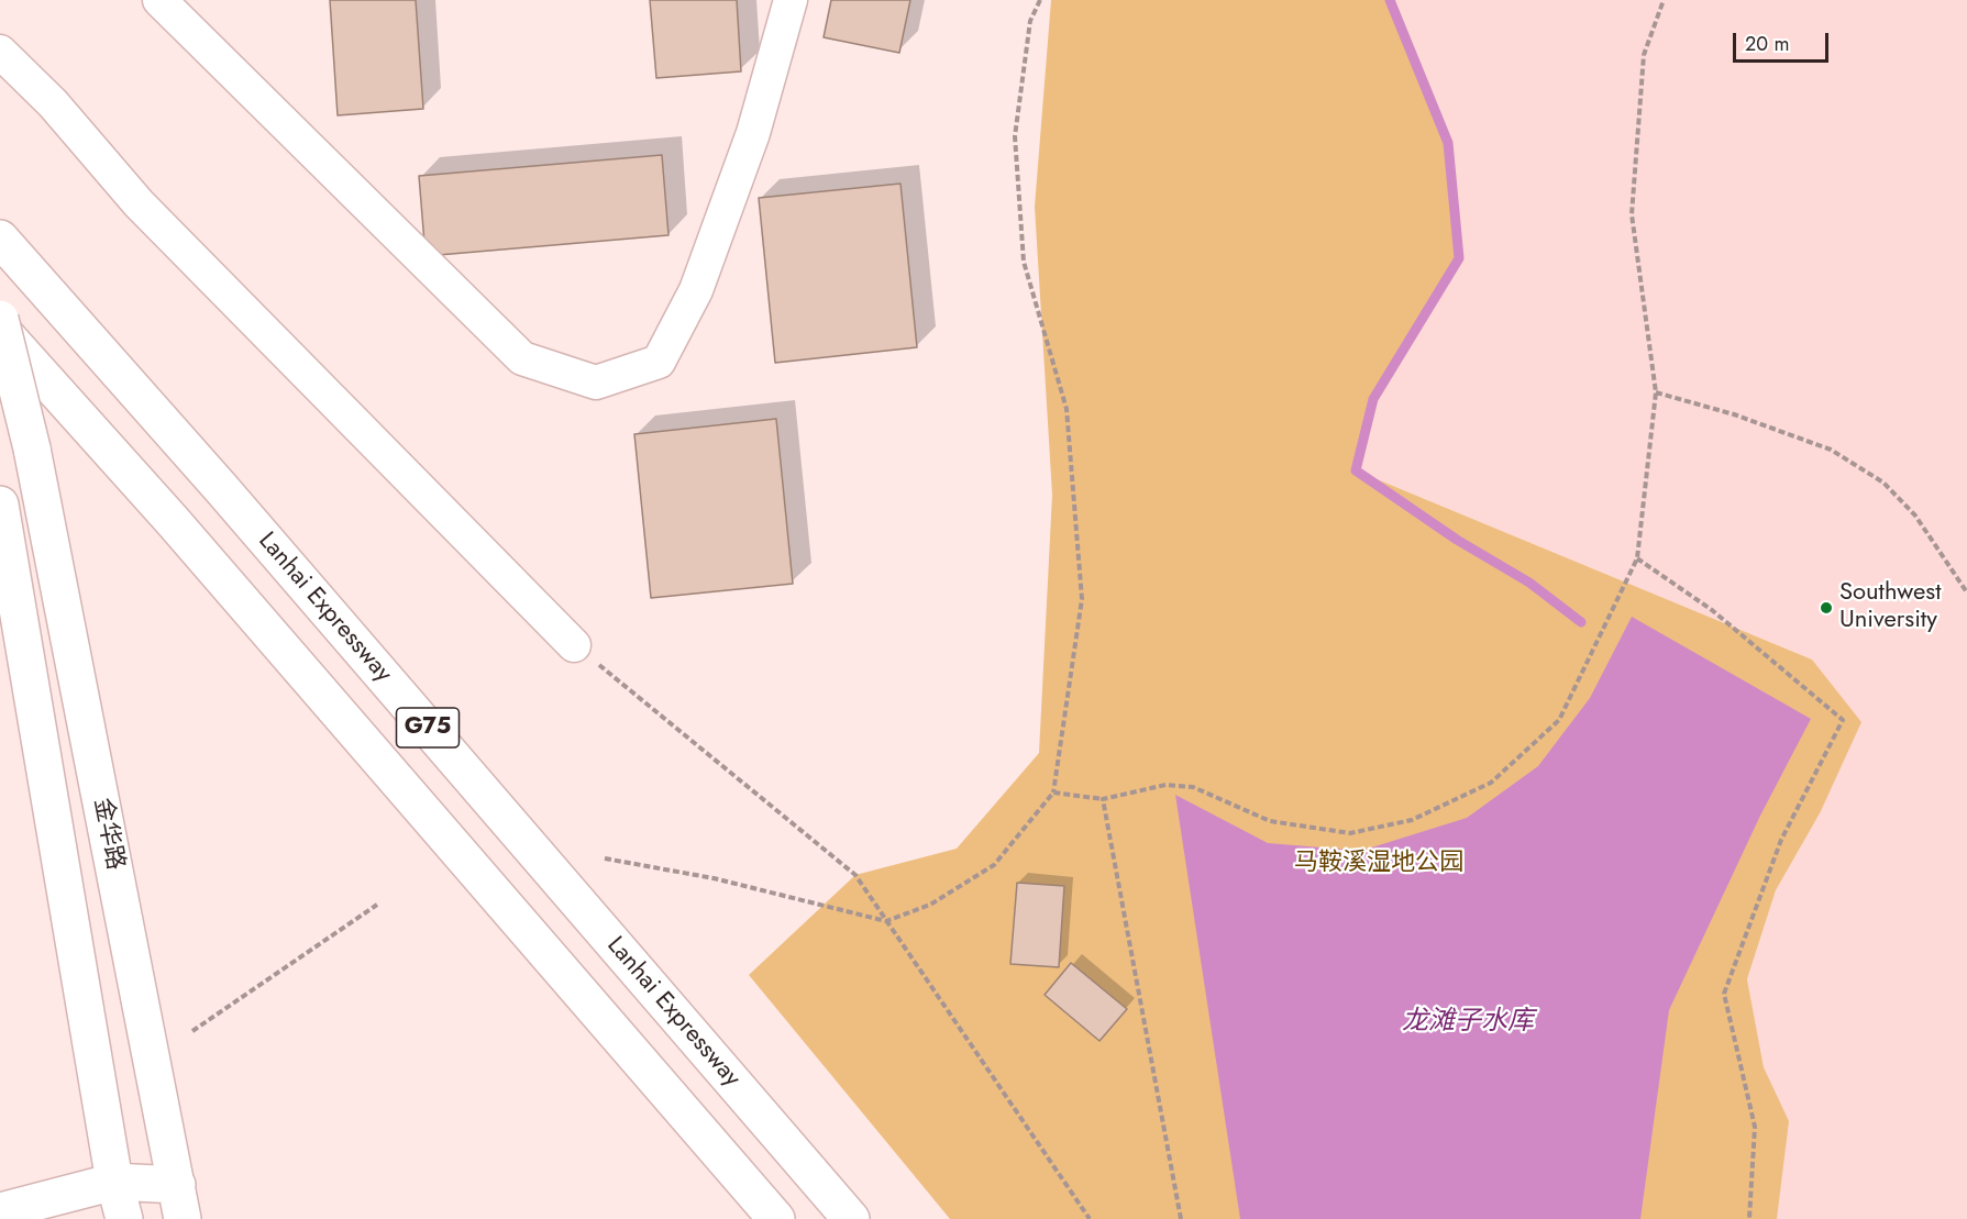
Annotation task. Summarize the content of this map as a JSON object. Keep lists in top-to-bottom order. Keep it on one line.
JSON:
{"streets":{"main road":["Lanhai Expressway","G75","金华路"]},"water":["龙滩子水库"],"parks":["马鞍溪湿地公园"],"places":["Southwest University"],"scale_bar":"20 m"}
